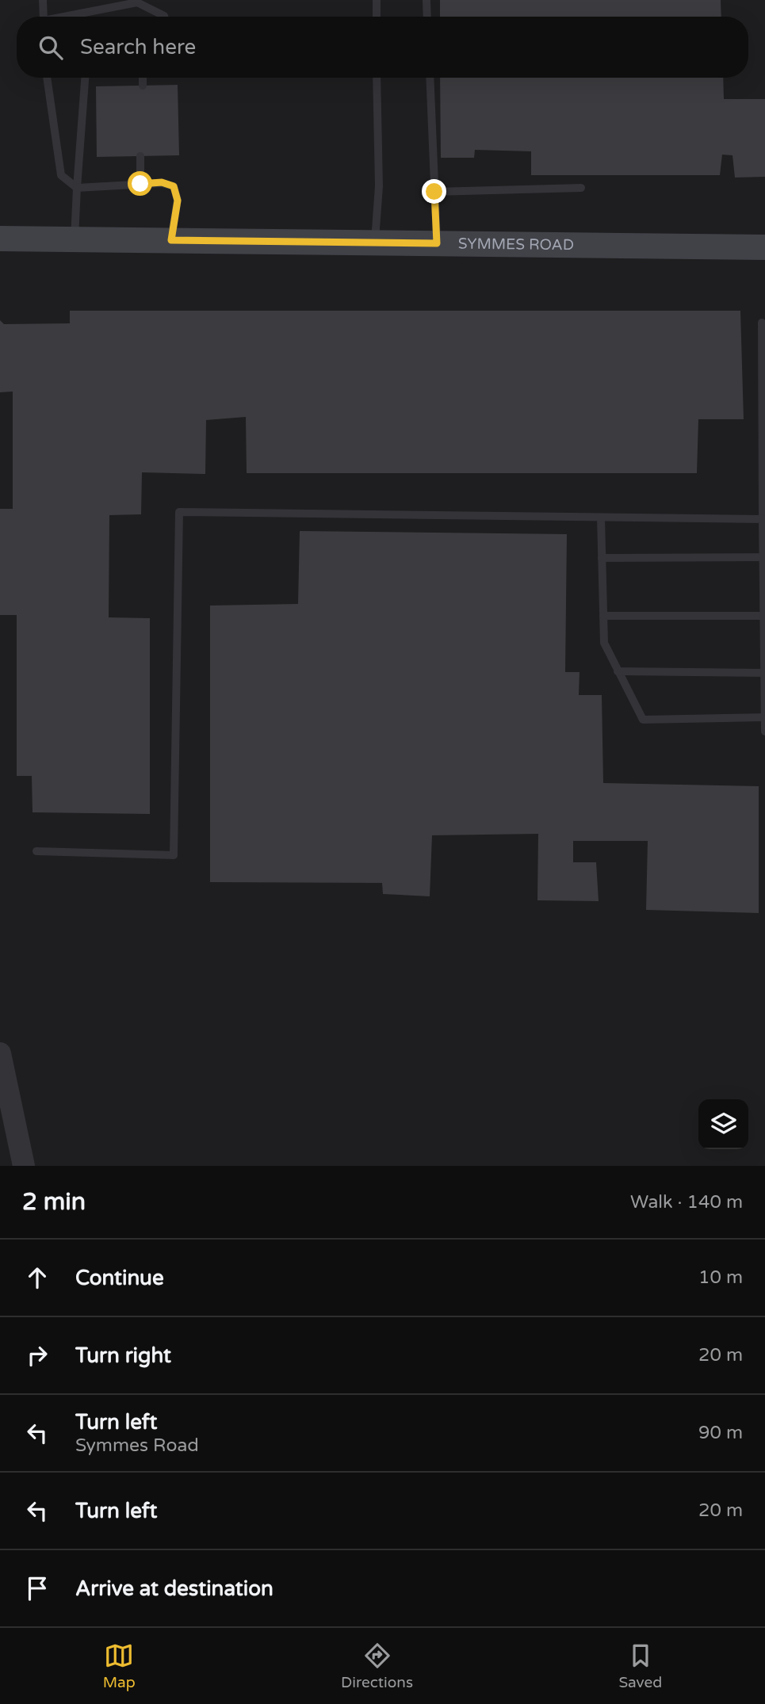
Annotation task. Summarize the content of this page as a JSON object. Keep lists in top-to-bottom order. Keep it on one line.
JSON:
{"streets":{"main road":["SYMMES ROAD"]},"page":{"search":"Search here","heading":["2 min","Walk · 140 m"],"list":[["Continue","10 m"],["Turn right","20 m"],["Turn left","Symmes Road","90 m"],["Turn left","20 m"],"Arrive at destination"],"nav":["Map","Directions","Saved"]}}
